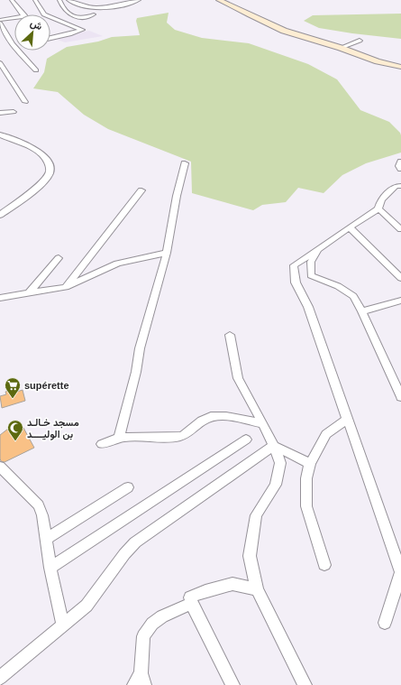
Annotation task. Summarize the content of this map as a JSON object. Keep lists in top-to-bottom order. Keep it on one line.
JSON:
{"places":{"supermarket":["supérette"],"mosque":["مسجد خـالـد بن الوليــــد"]},"north":"top right"}
